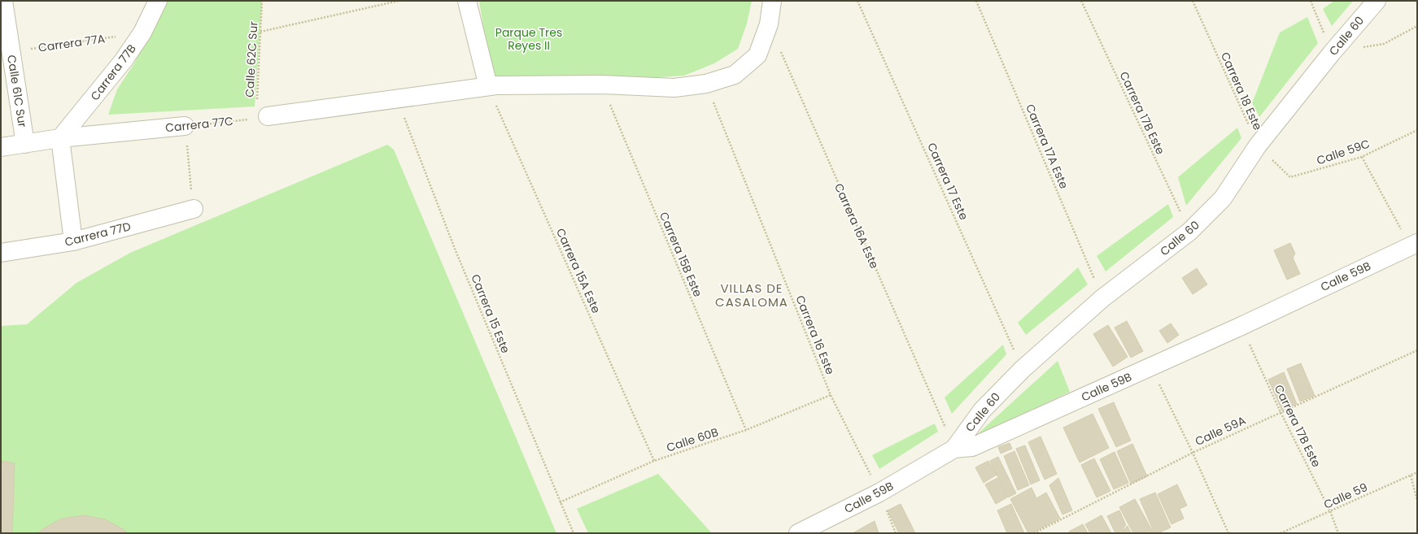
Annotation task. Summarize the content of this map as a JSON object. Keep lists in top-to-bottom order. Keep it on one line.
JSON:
{"streets":{"street":["Calle 60","Carrera 77B","Calle 61C Sur","Carrera 77C","Carrera 77D","Calle 59B"],"path":["Carrera 77A","Calle 62C Sur","Carrera 18 Este","Carrera 17B Este","Carrera 17A Este","Calle 59C","Carrera 17 Este","Carrera 16A Este","Carrera 15B Este","Carrera 15A Este","Carrera 15 Este","Carrera 16 Este","Calle 59A","Calle 60B","Calle 59"]},"crossings":[["Calle 60","Carrera 18 Este"],["Calle 60","Carrera 17B Este"],["Calle 60","Carrera 17A Este"],["Calle 60","Carrera 17 Este"],["Calle 60","Carrera 16A Este"],["Calle 60","Calle 59B"],["Carrera 77A","Carrera 77B"],["Carrera 77A","Calle 61C Sur"],["Calle 62C Sur","Carrera 77C"],["Carrera 77B","Carrera 77C"],["Calle 61C Sur","Carrera 77C"],["Carrera 18 Este","Calle 59C"],["Carrera 17B Este","Calle 59B"],["Carrera 17B Este","Calle 59A"],["Carrera 17B Este","Calle 59"],["Carrera 16A Este","Calle 59B"],["Carrera 15B Este","Calle 60B"],["Carrera 15A Este","Calle 60B"],["Calle 59B","Carrera 16 Este"],["Carrera 15 Este","Calle 60B"],["Carrera 16 Este","Calle 60B"]],"districts":["VILLAS DE CASALOMA"],"parks":["Parque Tres Reyes II"]}
